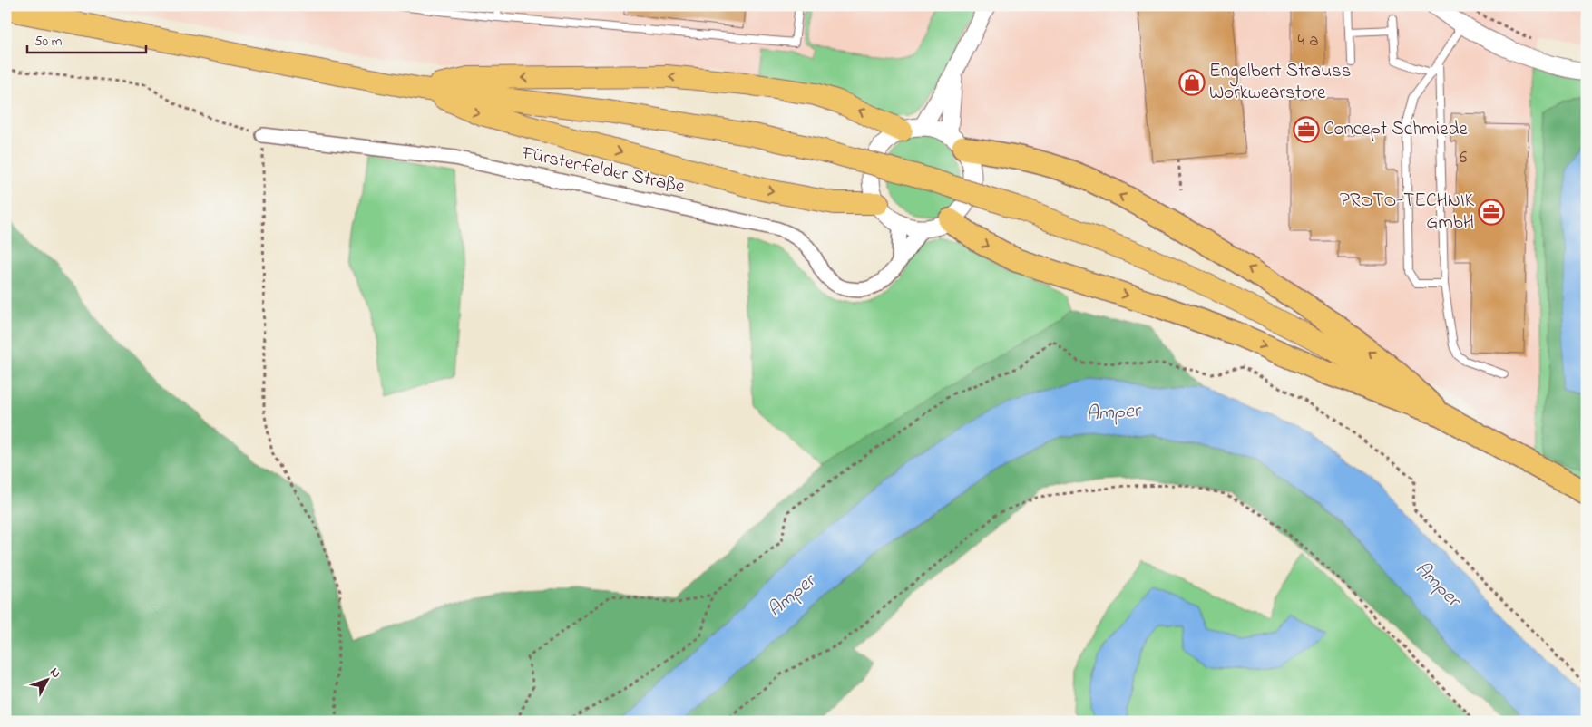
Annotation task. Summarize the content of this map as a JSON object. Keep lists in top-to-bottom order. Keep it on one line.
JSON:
{"streets":{"street":["Fürstenfelder Straße"]},"water":["Amper"],"places":{"shop":["Engelbert Strauss Workwearstore"],"office":["Concept Schmiede","PROTO-TECHNIK GmbH"]},"house_numbers":["4 a","6"],"scale_bar":"50 m","north":"top right"}
